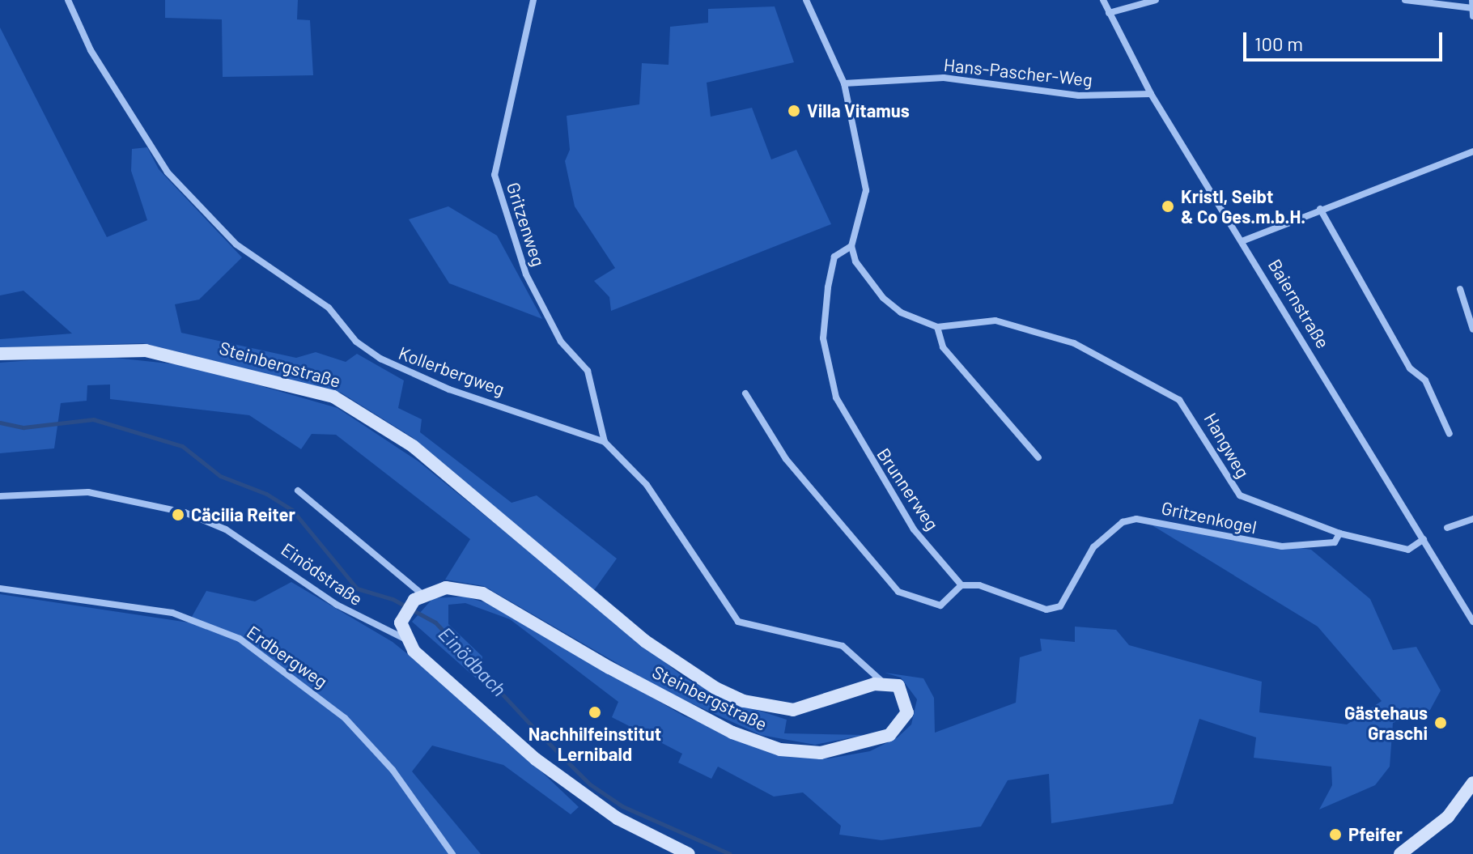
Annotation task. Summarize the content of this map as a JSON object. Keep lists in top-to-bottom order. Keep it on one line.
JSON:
{"streets":{"main road":["Steinbergstraße"],"street":["Hans-Pascher-Weg","Gritzenweg","Baiernstraße","Kollerbergweg","Hangweg","Brunnerweg","Gritzenkogel","Einödstraße","Erdbergweg"]},"crossings":[["Hans-Pascher-Weg","Baiernstraße"],["Gritzenweg","Kollerbergweg"],["Baiernstraße","Hangweg"],["Steinbergstraße","Kollerbergweg"],["Hangweg","Gritzenkogel"],["Brunnerweg","Gritzenkogel"]],"water":["Einödbach"],"places":["Villa Vitamus","Kristl, Seibt & Co Ges.m.b.H.","Cäcilia Reiter","Nachhilfeinstitut Lernibald","Gästehaus Graschi","Pfeifer"],"scale_bar":"100 m"}
